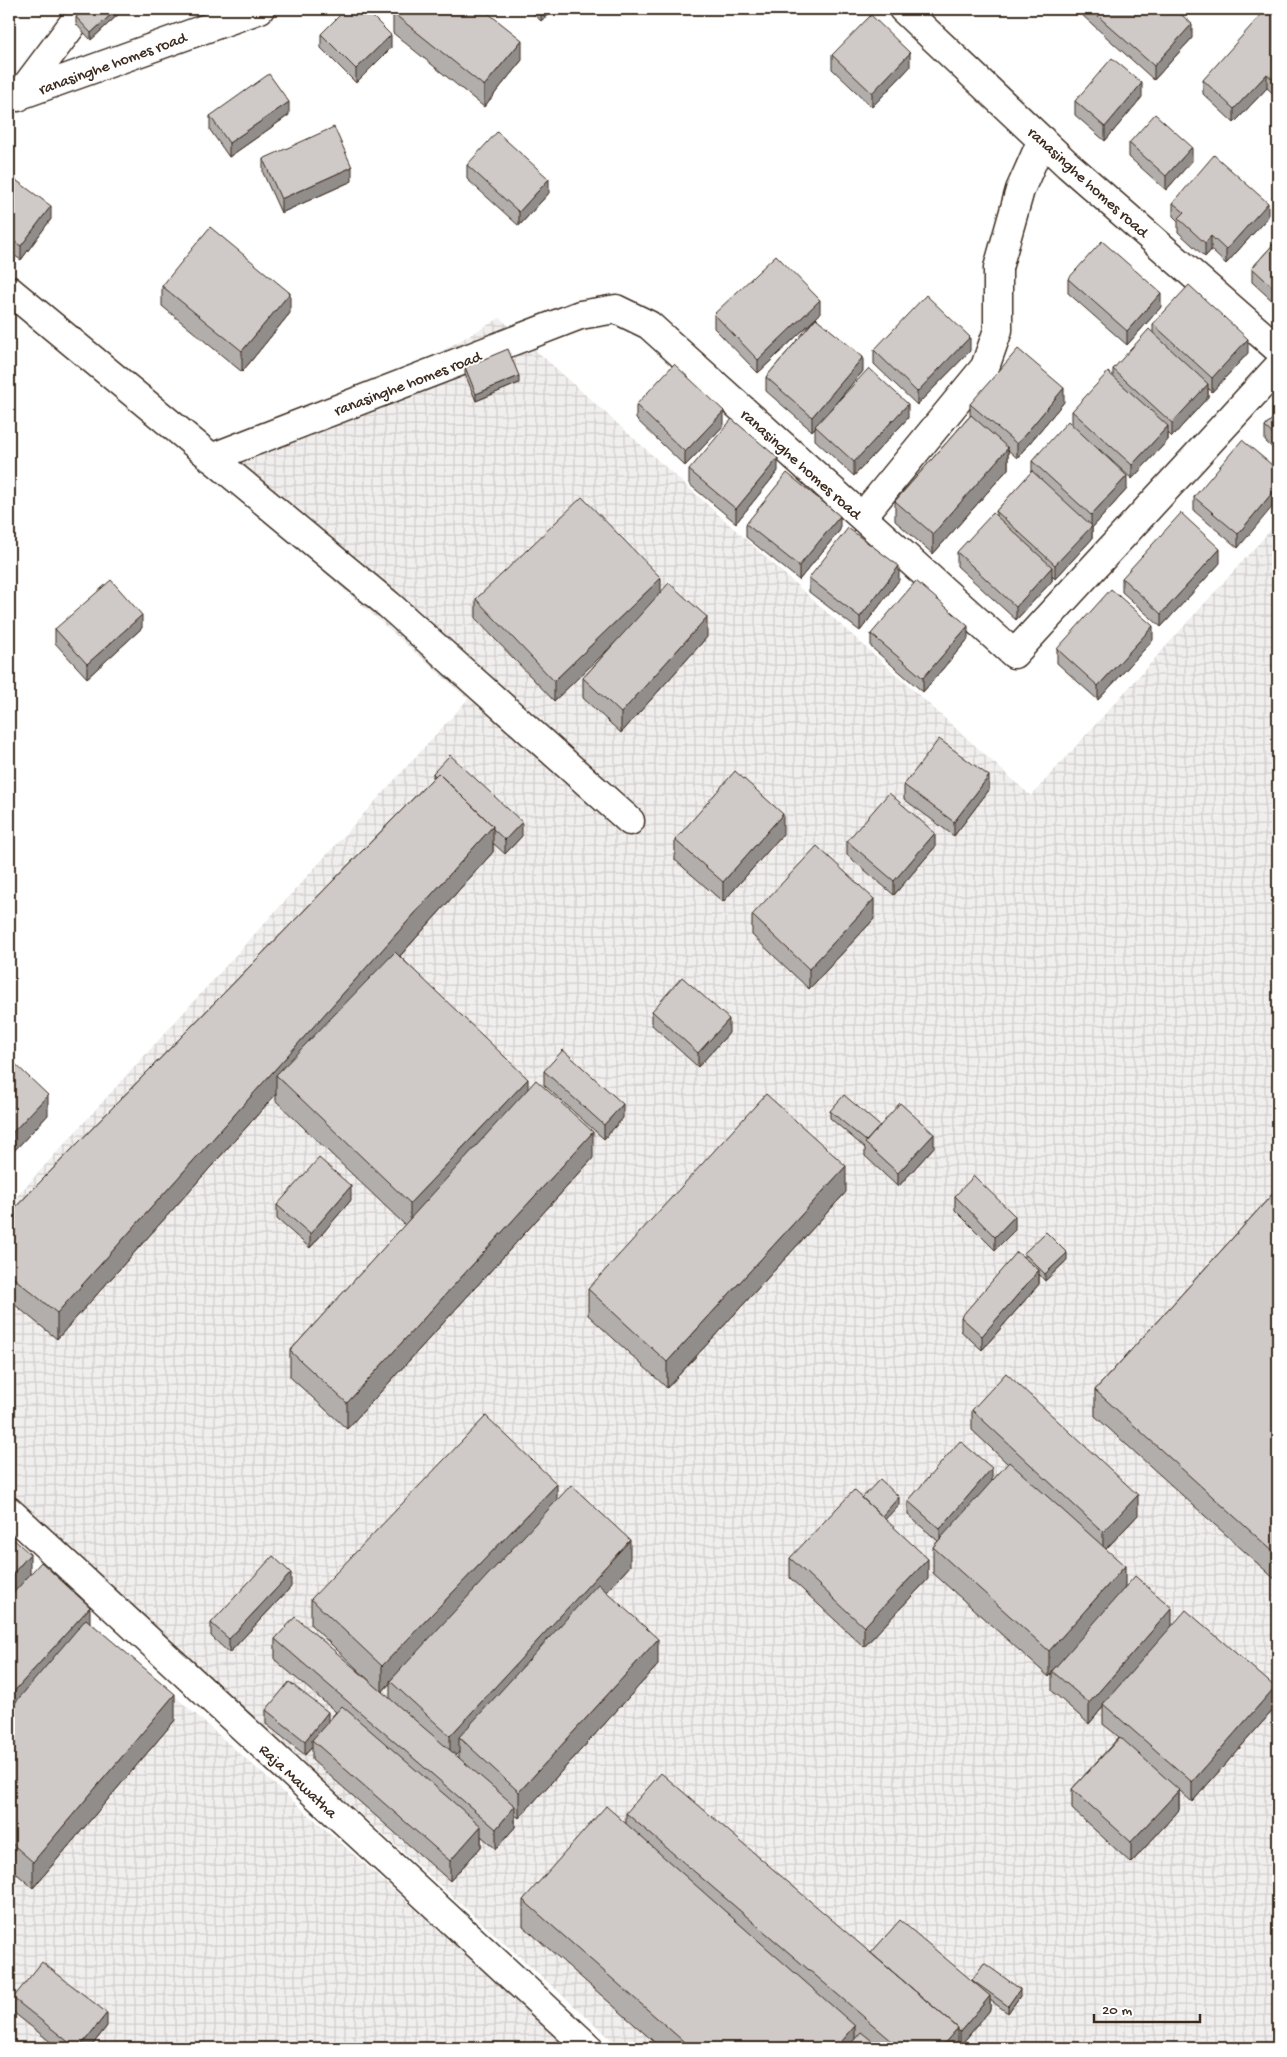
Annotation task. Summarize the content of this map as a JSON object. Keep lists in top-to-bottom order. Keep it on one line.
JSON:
{"streets":{"street":["ranasinghe homes road","Raja Mawatha"]},"scale_bar":"20 m"}
